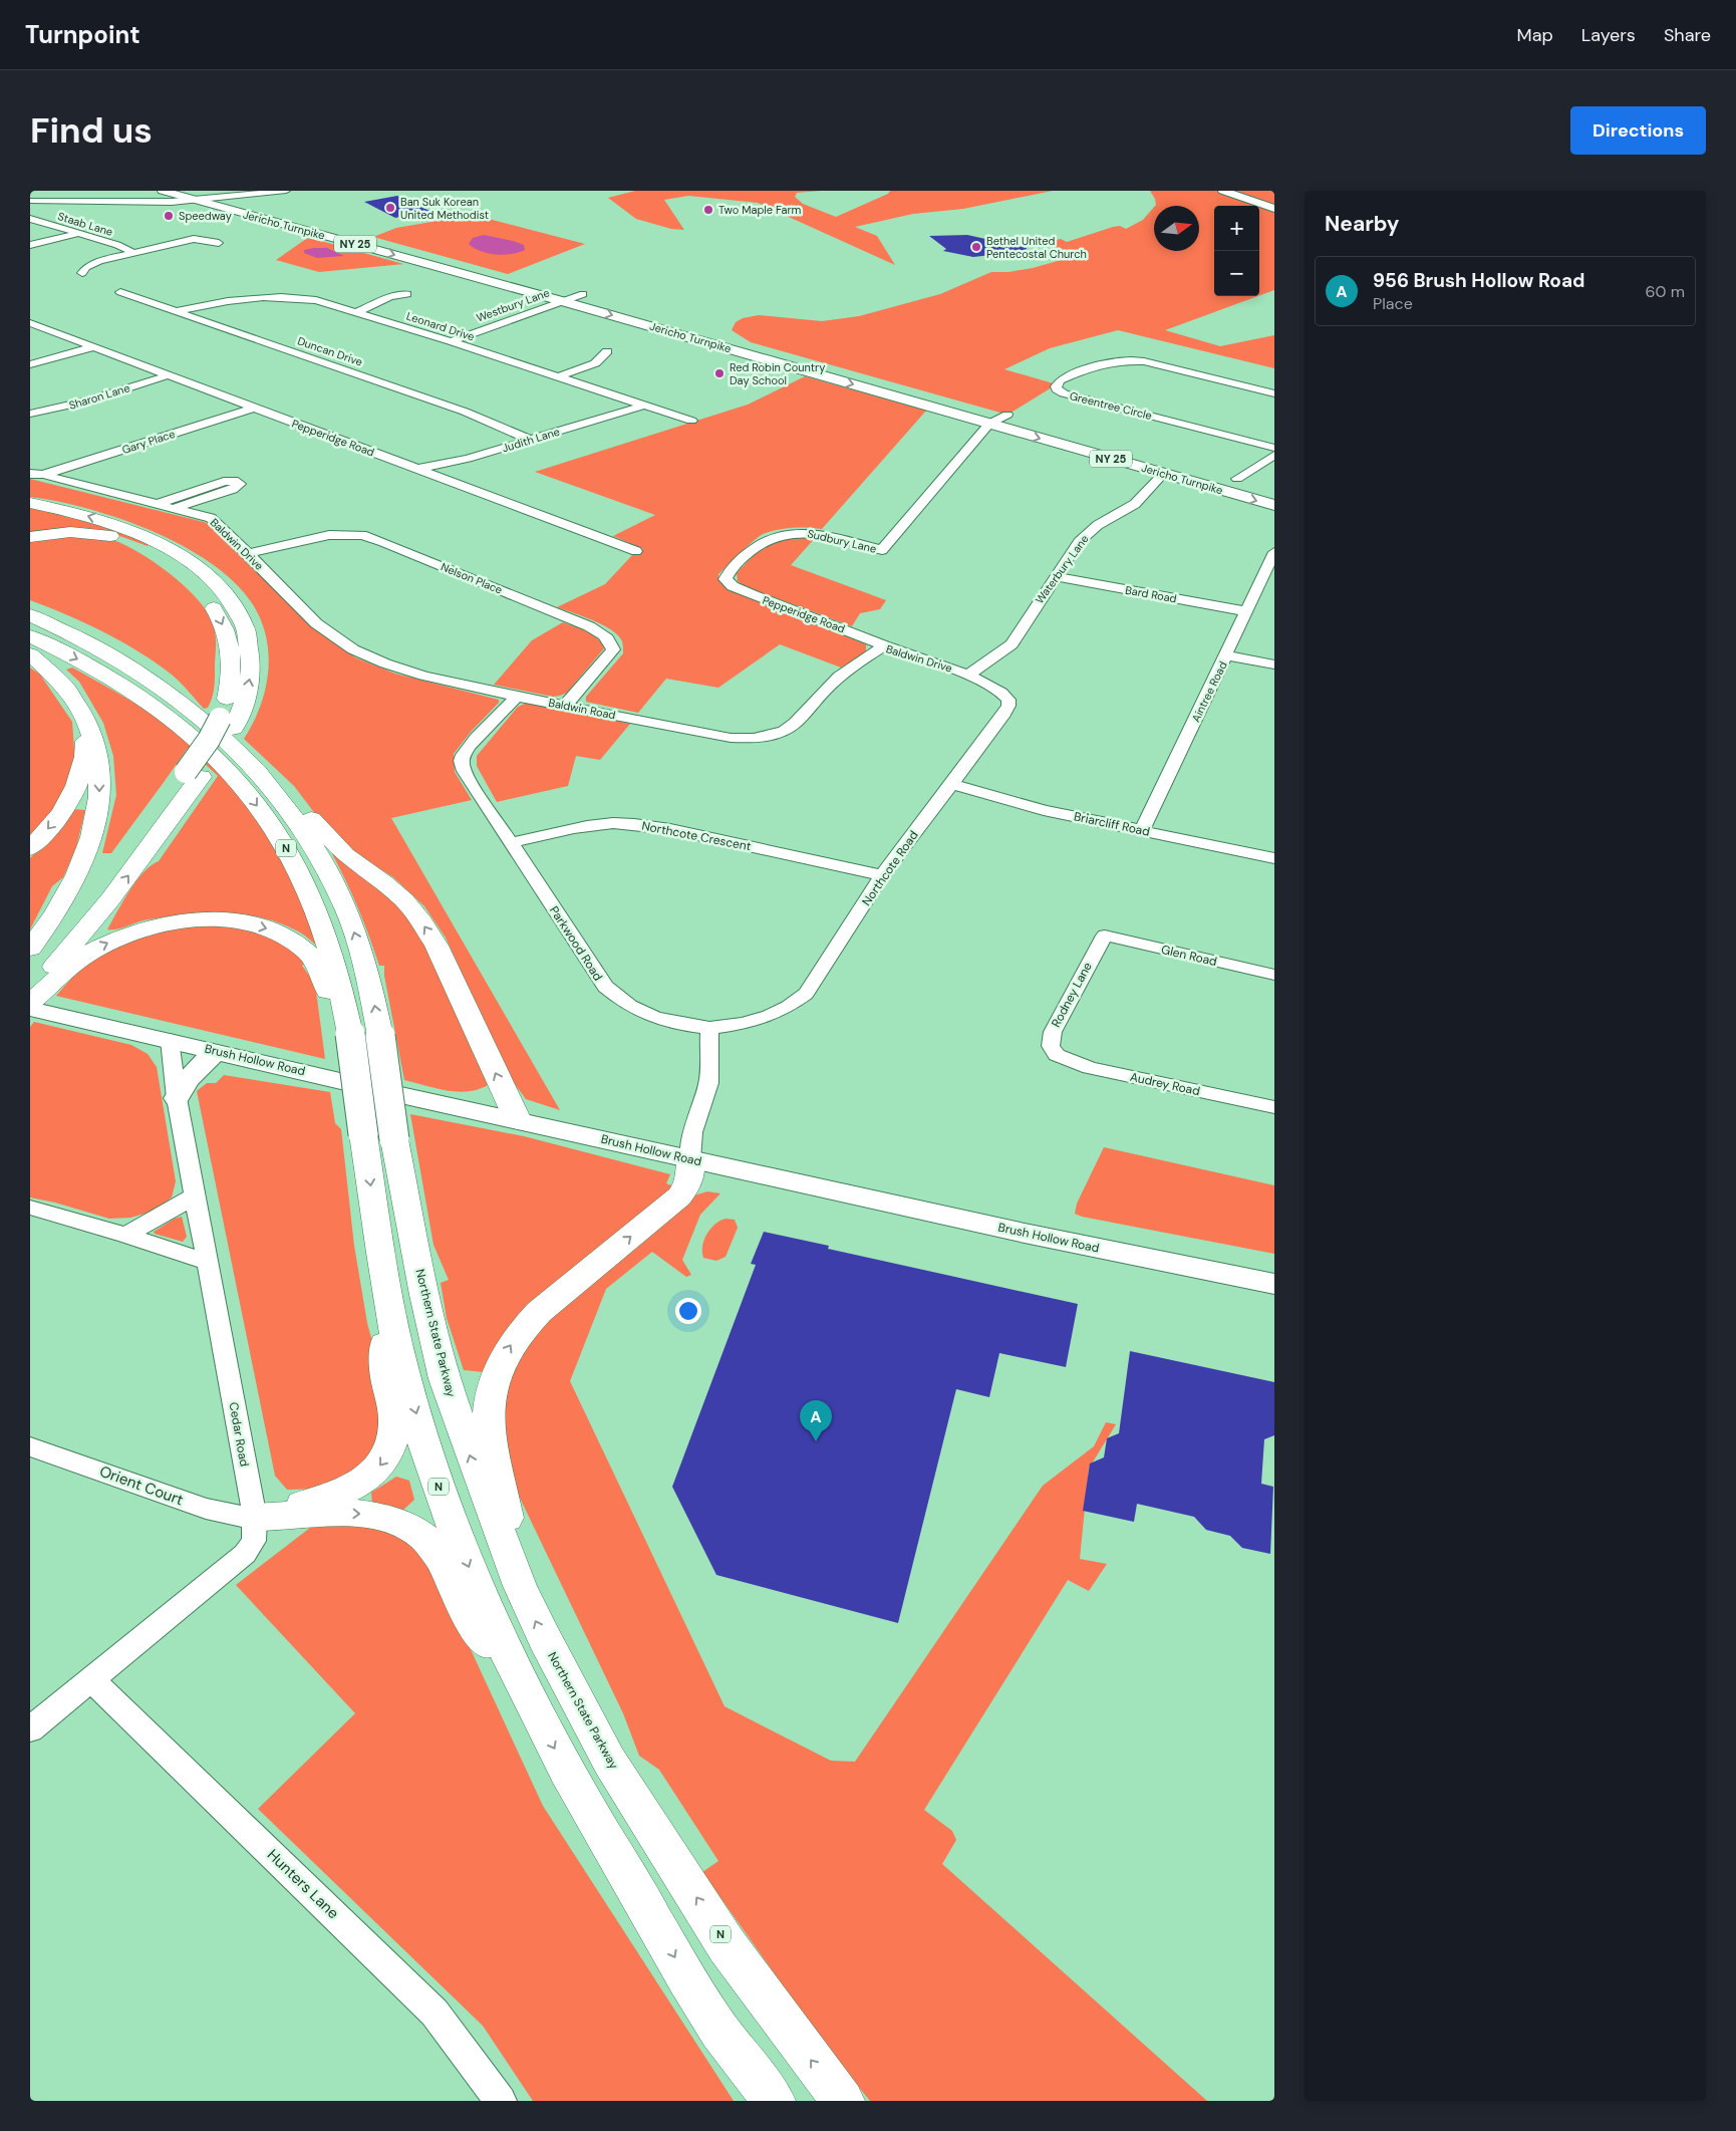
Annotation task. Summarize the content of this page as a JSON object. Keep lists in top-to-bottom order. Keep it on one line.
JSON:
{"streets":{"highway":["N","Northern State Parkway"],"main road":["Jericho Turnpike","NY 25","Brush Hollow Road"],"street":["Staab Lane","Westbury Lane","Leonard Drive","Duncan Drive","Sharon Lane","Greentree Circle","Pepperidge Road","Judith Lane","Gary Place","Sudbury Lane","Baldwin Drive","Waterbury Lane","Nelson Place","Bard Road","Aintree Road","Baldwin Road","Briarcliff Road","Northcote Crescent","Northcote Road","Parkwood Road","Glen Road","Rodney Lane","Audrey Road","Cedar Road","Orient Court","Hunters Lane"]},"crossings":[["Jericho Turnpike","Westbury Lane"],["Jericho Turnpike","Sudbury Lane"],["Jericho Turnpike","Waterbury Lane"],["Westbury Lane","Leonard Drive"],["Leonard Drive","Duncan Drive"],["Leonard Drive","Judith Lane"],["Duncan Drive","Judith Lane"],["Sharon Lane","Pepperidge Road"],["Pepperidge Road","Judith Lane"],["Pepperidge Road","Gary Place"],["Pepperidge Road","Sudbury Lane"],["Pepperidge Road","Baldwin Drive"],["Gary Place","Baldwin Drive"],["Baldwin Drive","Waterbury Lane"],["Baldwin Drive","Nelson Place"],["Baldwin Drive","Baldwin Road"],["Baldwin Drive","Northcote Road"],["Waterbury Lane","Bard Road"],["Waterbury Lane","Northcote Road"],["Nelson Place","Baldwin Road"],["Bard Road","Aintree Road"],["Aintree Road","Briarcliff Road"],["Baldwin Road","Parkwood Road"],["Briarcliff Road","Northcote Road"],["Northcote Crescent","Northcote Road"],["Northcote Crescent","Parkwood Road"],["Northcote Road","Parkwood Road"],["Glen Road","Rodney Lane"],["Rodney Lane","Audrey Road"],["Brush Hollow Road","Cedar Road"],["Cedar Road","Orient Court"],["Cedar Road","Hunters Lane"]],"places":["Ban Suk Korean United Methodist","Two Maple Farm","Speedway","Bethel United Pentecostal Church","Red Robin Country Day School"],"north":"right","page":{"header":"Turnpoint","nav":["Map","Layers","Share"],"buttons":"Directions","title":"Find us","heading":"Nearby","map_buttons":["+","−"],"list":[{"mark":"A","name":"956 Brush Hollow Road","note":"Place","value":"60 m"}],"pins":"A"}}
